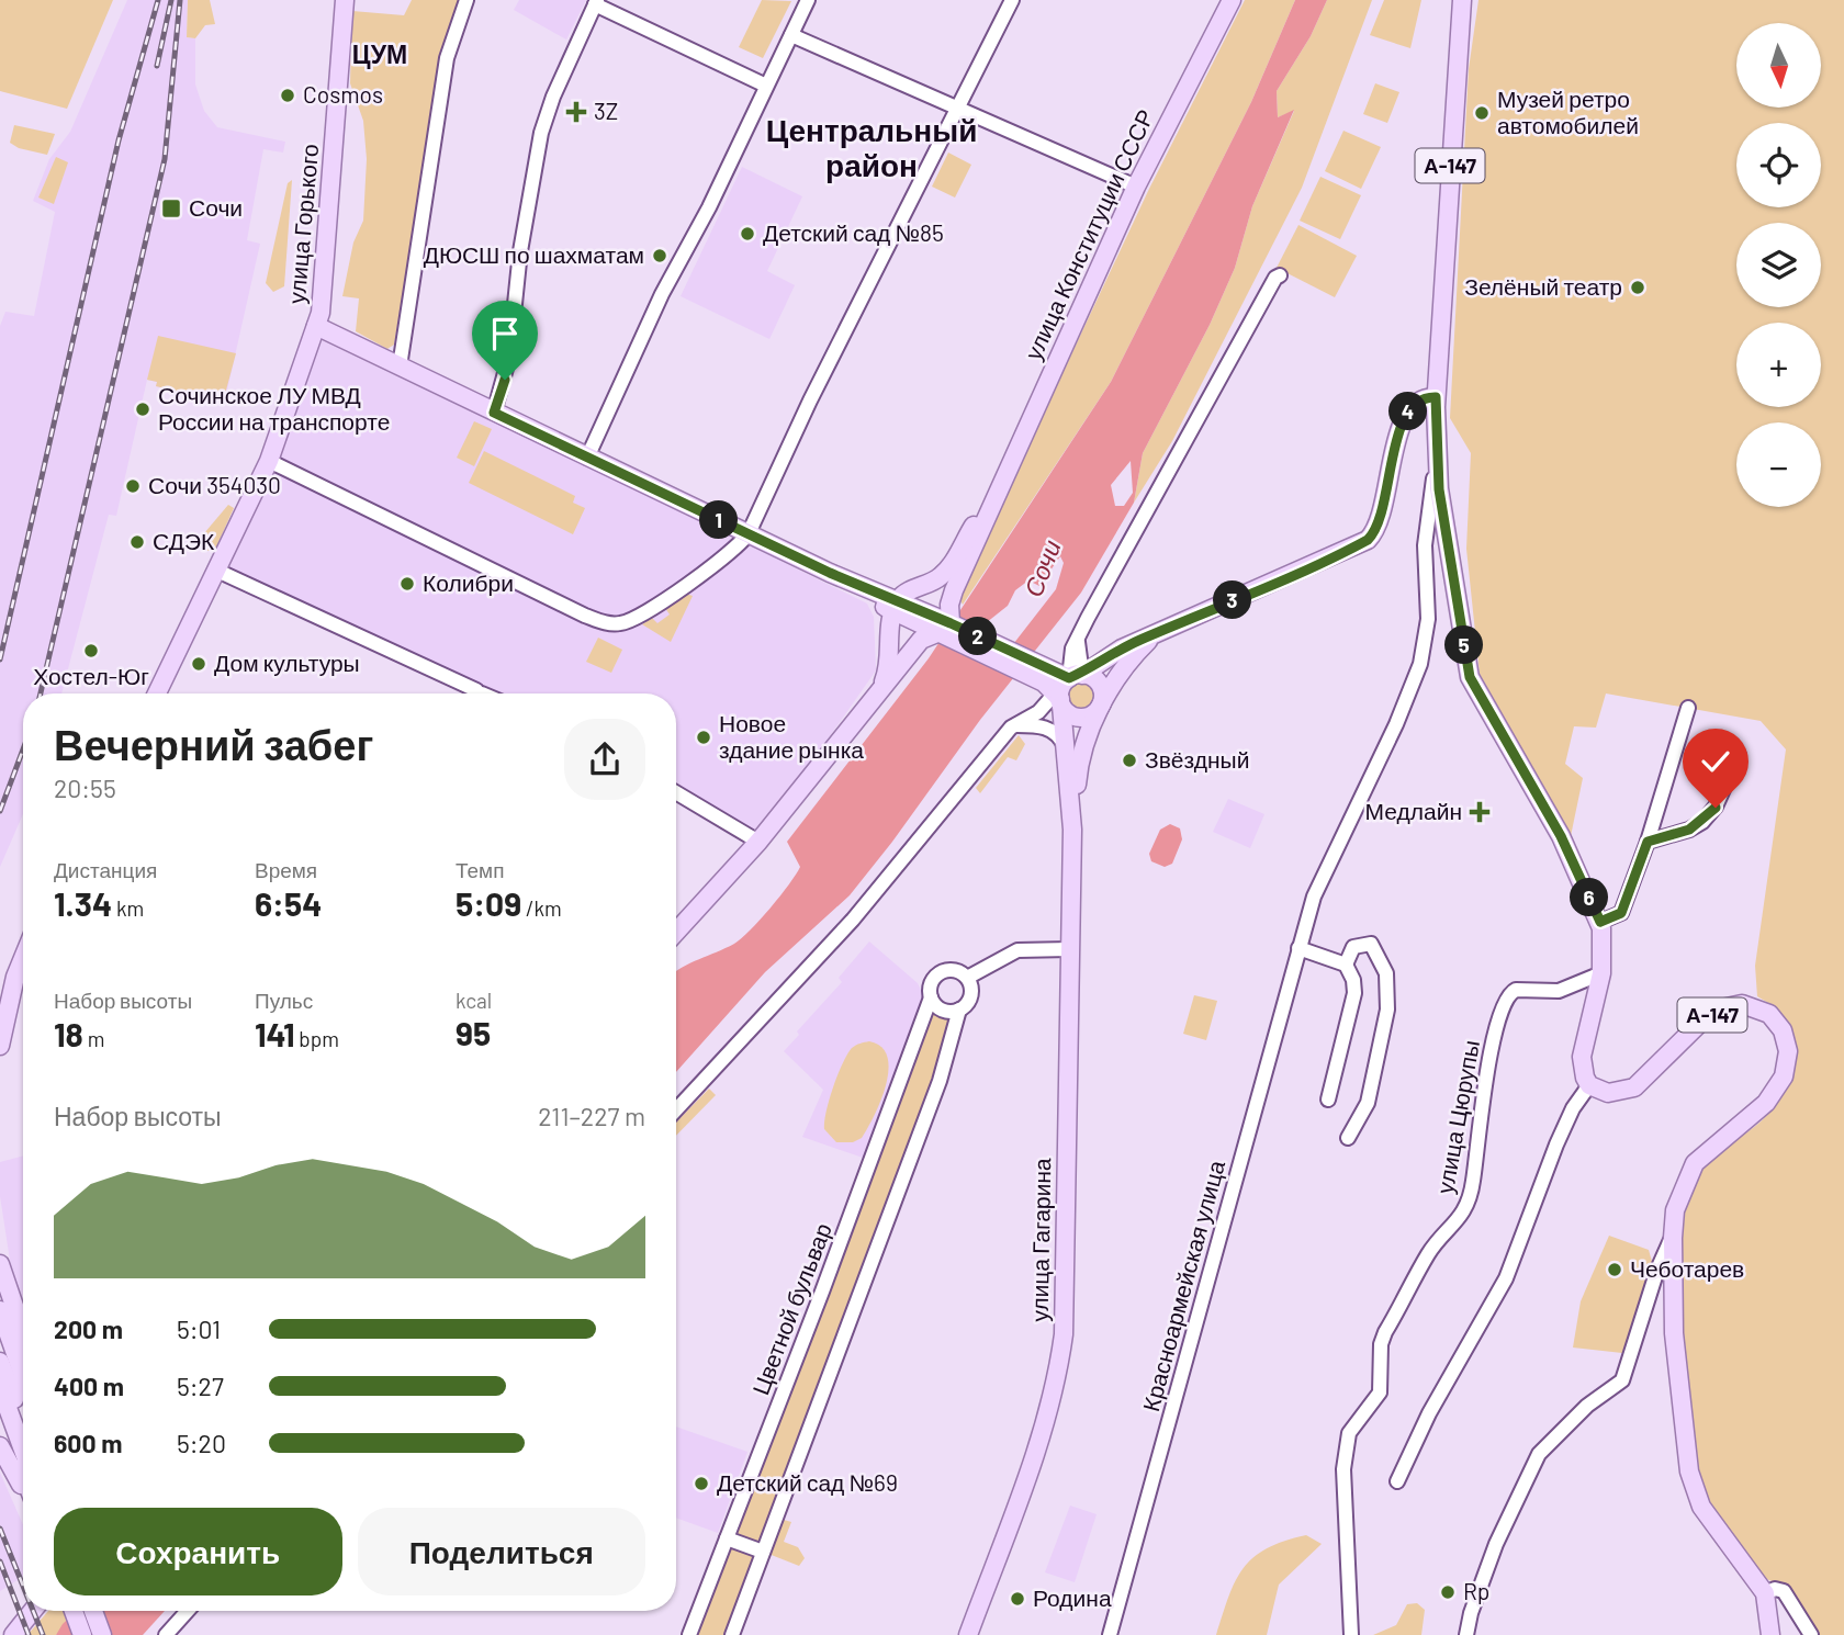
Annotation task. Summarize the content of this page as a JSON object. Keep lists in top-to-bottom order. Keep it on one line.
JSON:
{"streets":{"main road":["А-147","улица Горького","улица Конституции СССР","улица Гагарина"],"street":["улица Цюрупы","Красноармейская улица","Цветной бульвар"]},"crossings":[["А-147","улица Цюрупы"],["А-147","Красноармейская улица"]],"districts":["ЦУМ","Центральный район"],"water":["Сочи"],"places":{"other":["Cosmos","Музей ретро автомобилей","Детский сад №85","ДЮСШ по шахматам","Зелёный театр","Сочинское ЛУ МВД России на транспорте","Сочи 354030","СДЭК","Колибри","Хостел-Юг","Дом культуры","Новое здание рынка","Звёздный","Чеботарев","Детский сад №69","Rp","Родина"],"health":["3Z","Медлайн"],"transit":["Сочи"]},"north":"bottom","page":{"map_buttons":["+","−"],"pins":["4","1","3","2","5","6"],"heading":["Вечерний забег","20:55"],"stats":[["Дистанция","1.34 km"],["Время","6:54"],["Темп","5:09 /km"],["Набор высоты","18 m"],["Пульс","141 bpm"],["kcal","95"]],"chart":["Набор высоты","211–227 m"],"list":[{"name":"200 m","note":"5:01"},{"name":"400 m","note":"5:27"},{"name":"600 m","note":"5:20"}],"buttons":["Сохранить","Поделиться"]}}
